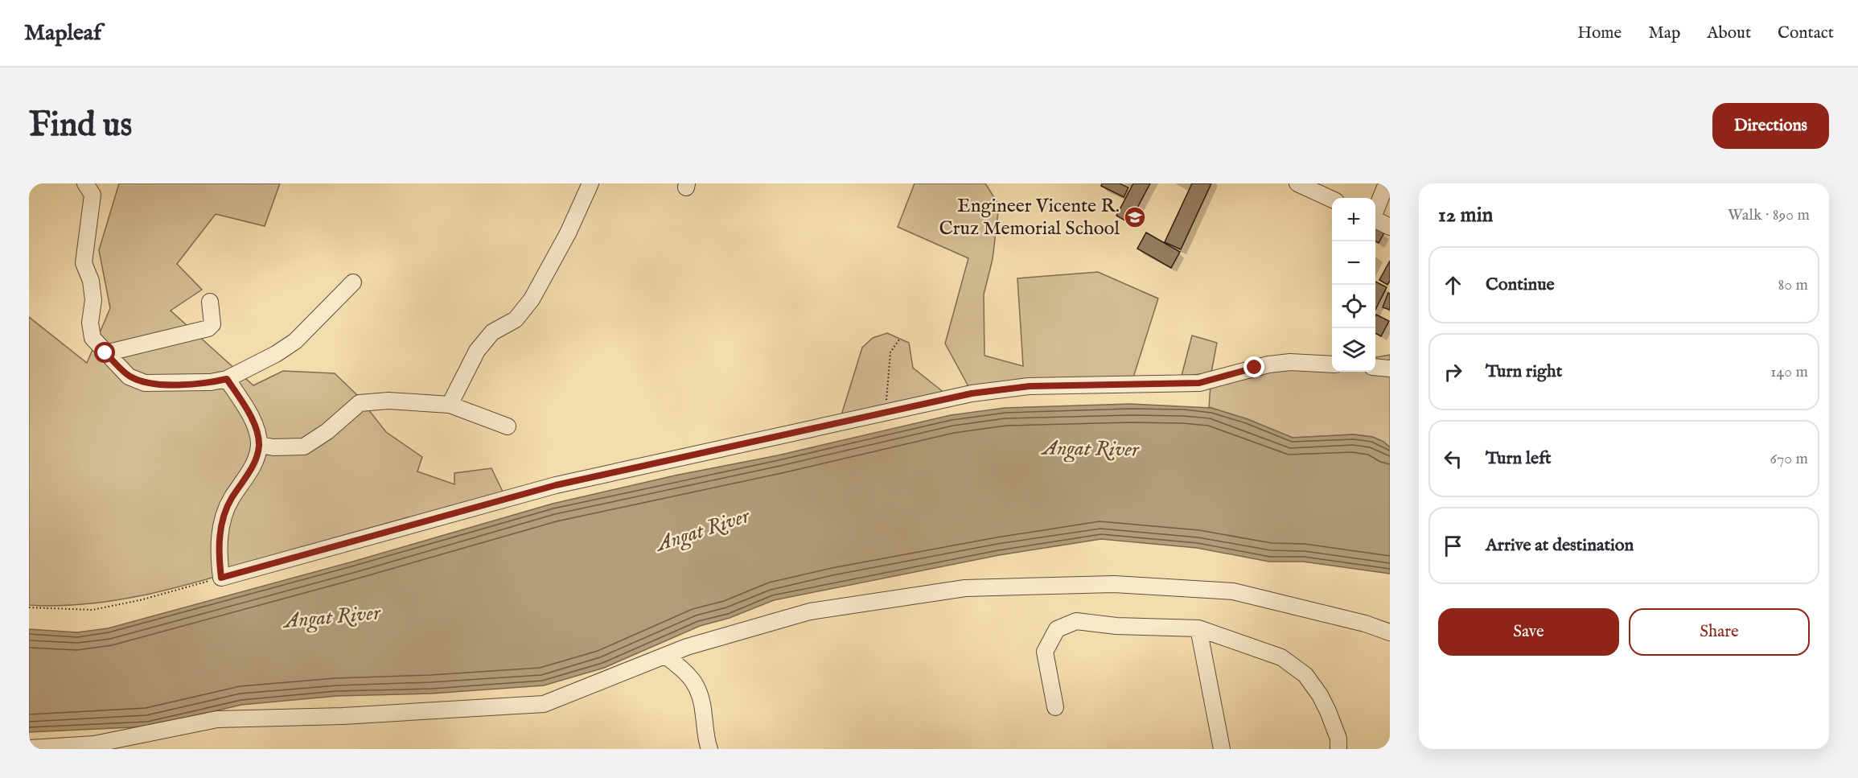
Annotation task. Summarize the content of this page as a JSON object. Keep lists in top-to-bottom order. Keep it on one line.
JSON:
{"water":["Angat River"],"places":{"school or university":["Engineer Vicente R. Cruz Memorial School"]},"page":{"header":"Mapleaf","nav":["Home","Map","About","Contact"],"buttons":["Directions",["Save","Share"]],"title":"Find us","heading":["12 min","Walk · 890 m"],"map_buttons":["+","−"],"list":[["Continue","80 m"],["Turn right","140 m"],["Turn left","670 m"],"Arrive at destination"]}}
